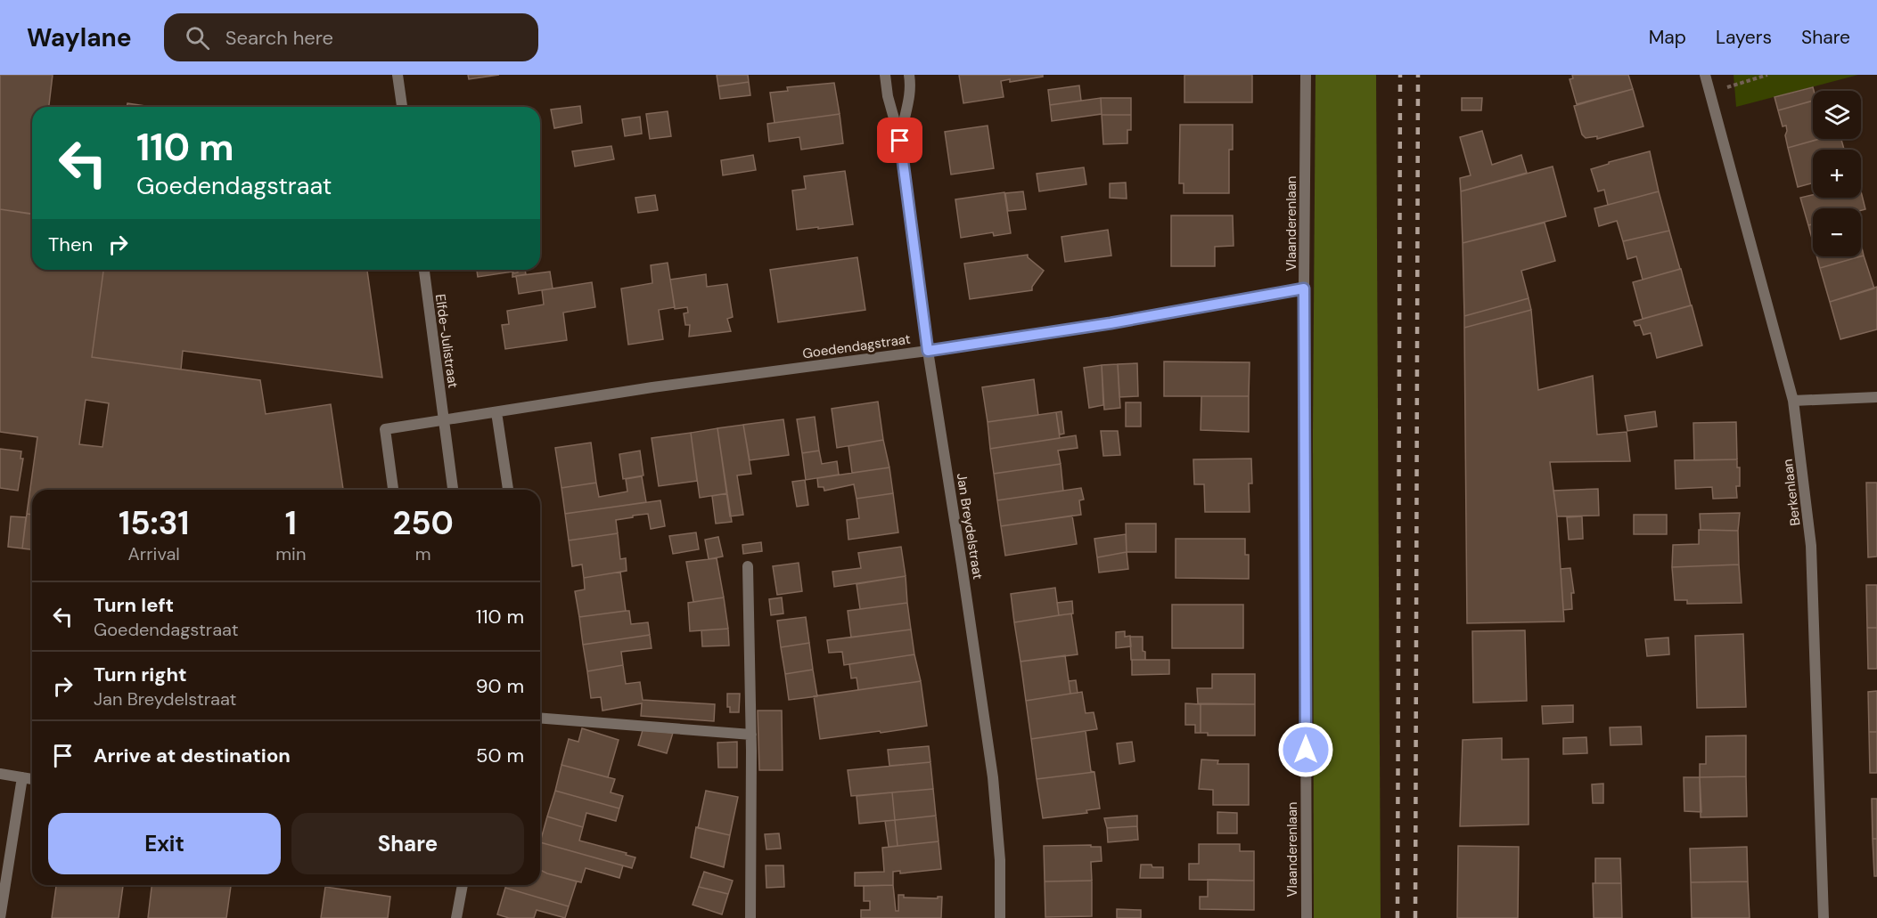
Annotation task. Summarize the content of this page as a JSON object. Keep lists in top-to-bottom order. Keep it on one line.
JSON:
{"streets":{"street":["Vlaanderenlaan","Elfde-Julistraat","Goedendagstraat","Berkenlaan","Jan Breydelstraat"]},"crossings":[["Vlaanderenlaan","Goedendagstraat"],["Elfde-Julistraat","Goedendagstraat"],["Goedendagstraat","Jan Breydelstraat"]],"page":{"header":"Waylane","search":"Search here","nav":["Map","Layers","Share"],"map_buttons":["+","−"],"turn":["110 m","Goedendagstraat"],"then":"Then","eta":["15:31","Arrival","1","min","250","m"],"list":[{"name":"Turn left","note":"Goedendagstraat","value":"110 m"},{"name":"Turn right","note":"Jan Breydelstraat","value":"90 m"},{"name":"Arrive at destination","value":"50 m"}],"buttons":["Exit","Share"]}}
